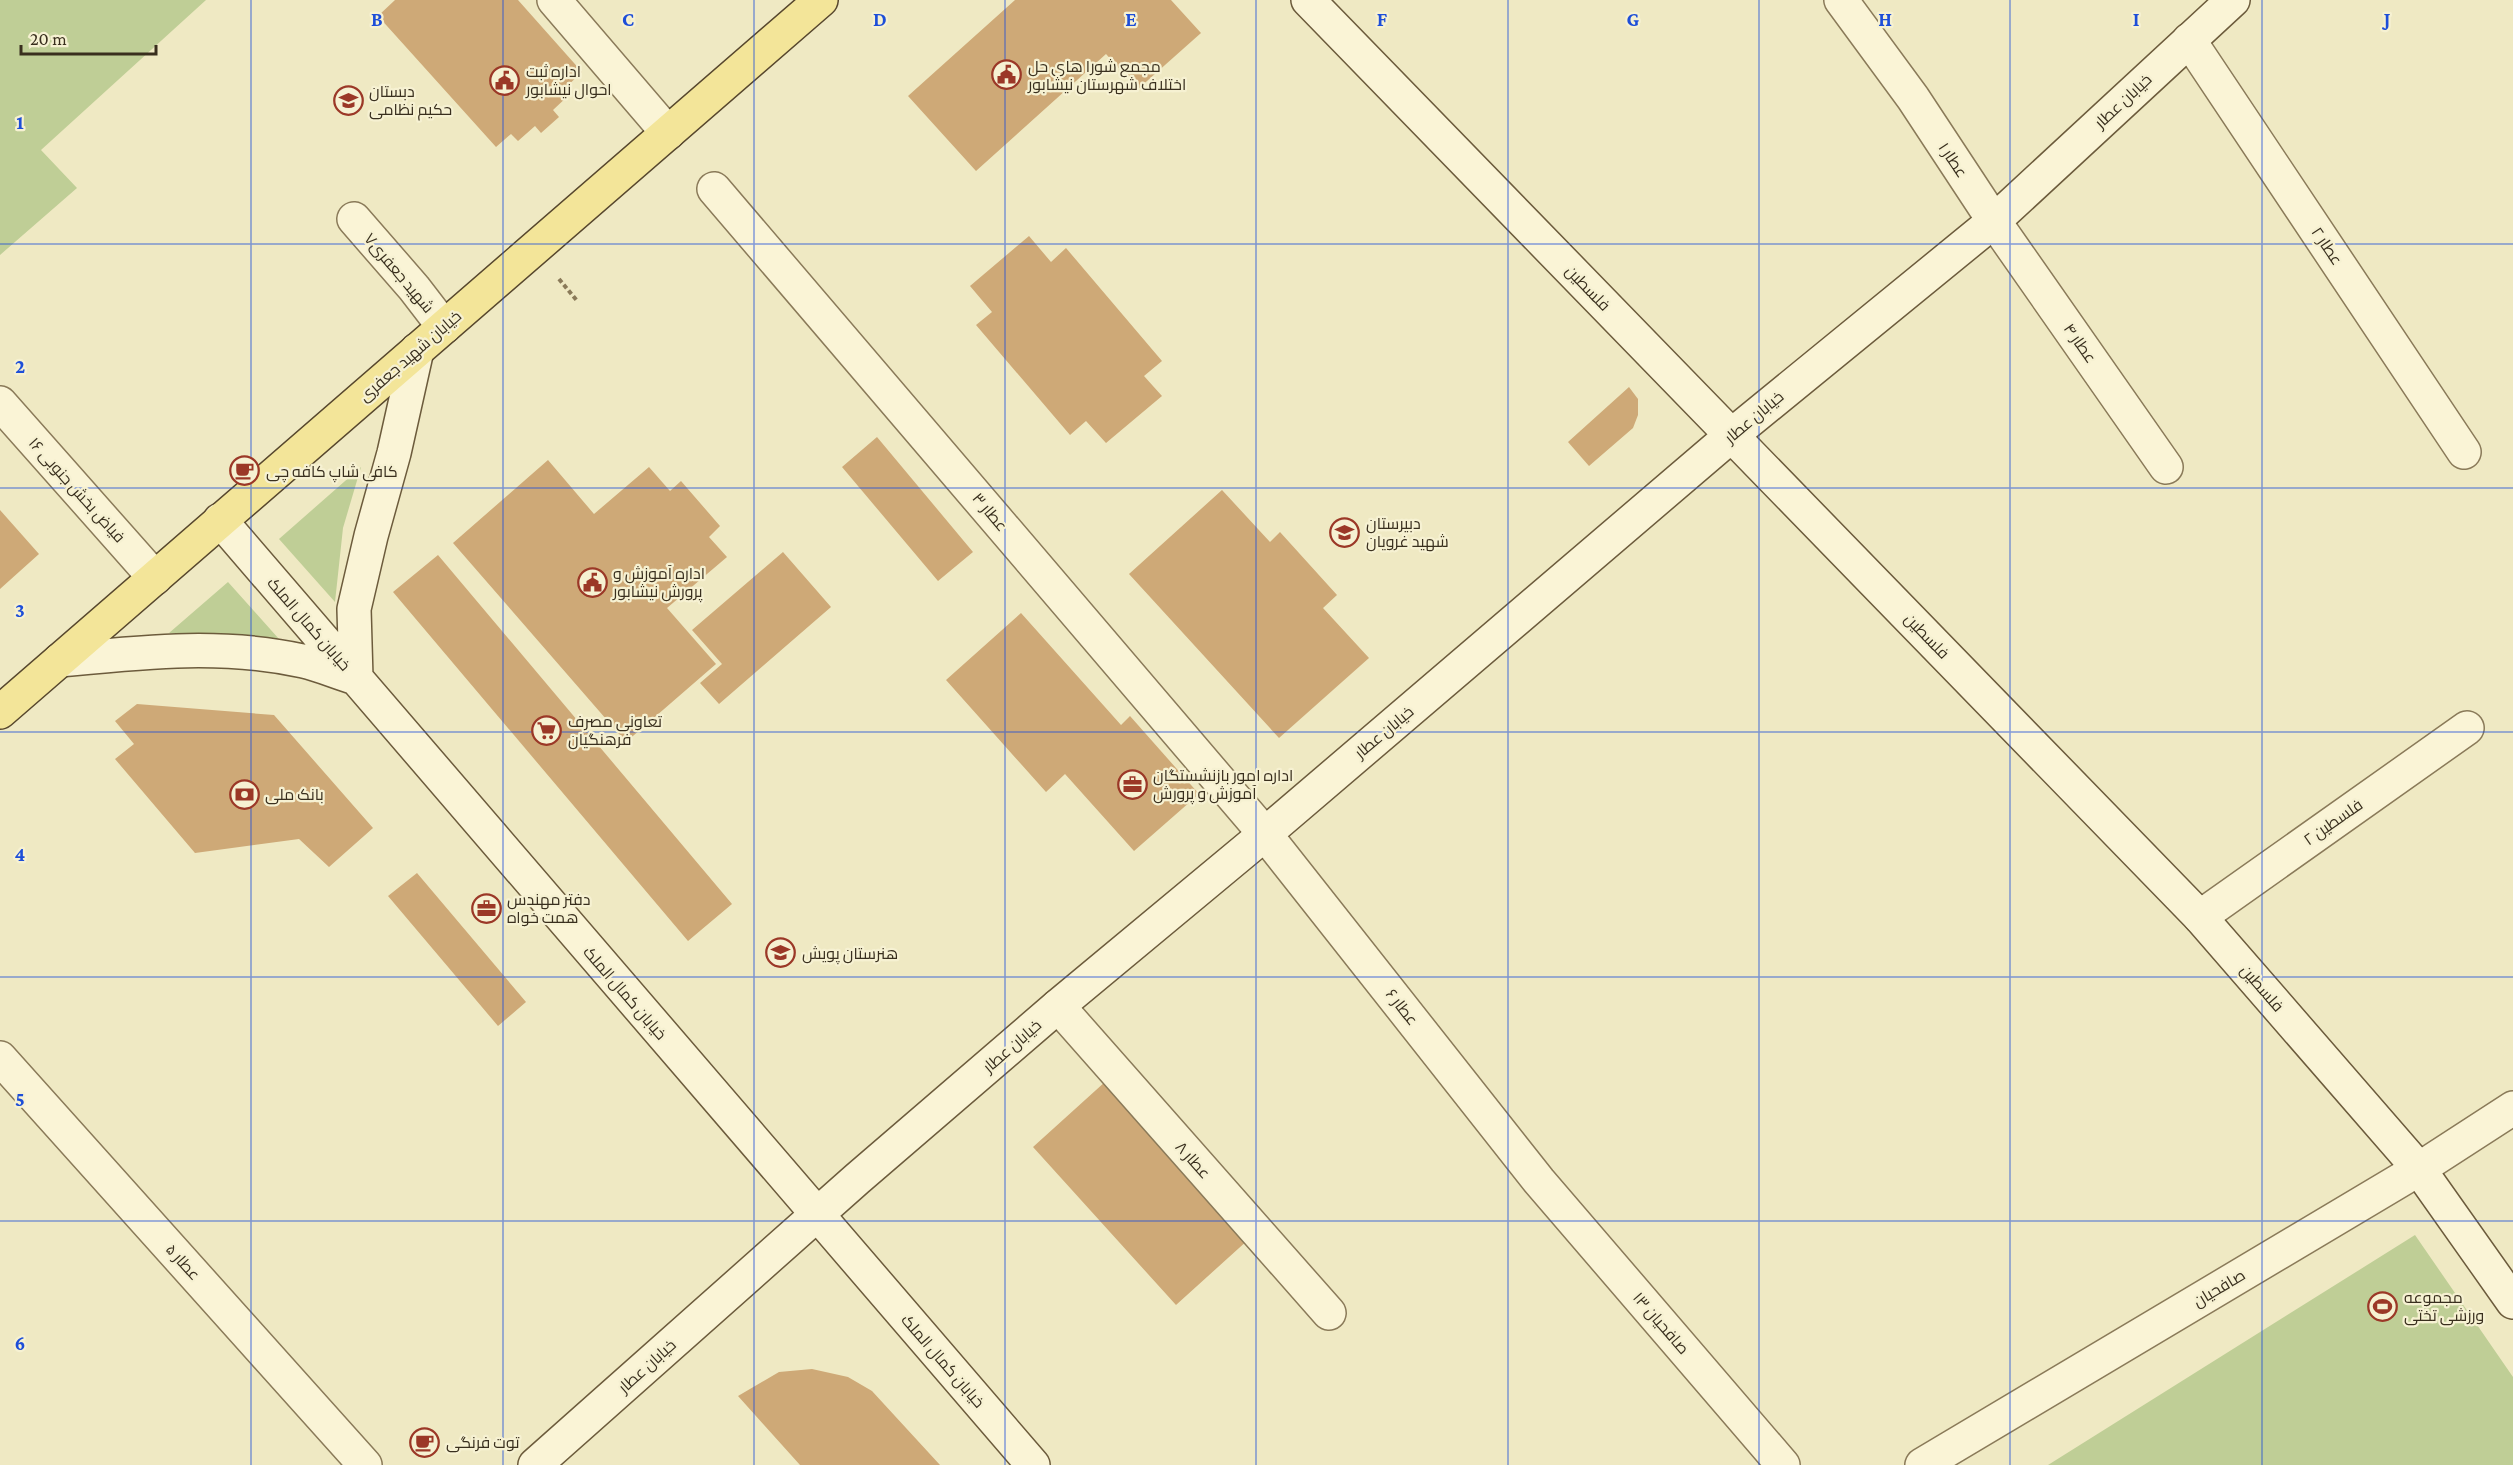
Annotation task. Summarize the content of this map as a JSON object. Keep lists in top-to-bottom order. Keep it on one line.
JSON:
{"streets":{"main road":["خیابان شهید جعفری"],"street":["خیابان عطار","عطار ۱","عطار ۲","شهید جعفری۷","فلسطین","عطار ۴","فیاض بخش جنوبی ۱۶","عطار ۳","خیابان کمال الملک","فلسطین ۲","عطار ۶","عطار ۸","عطار ۵","صافحیان","صافحیان ۱۳"]},"crossings":[["خیابان عطار","عطار ۱"],["خیابان عطار","عطار ۲"],["خیابان عطار","فلسطین"],["خیابان عطار","عطار ۴"],["خیابان عطار","عطار ۳"],["خیابان عطار","خیابان کمال الملک"],["خیابان عطار","عطار ۶"],["خیابان عطار","عطار ۸"],["عطار ۱","عطار ۴"],["شهید جعفری۷","خیابان شهید جعفری"],["فلسطین","فلسطین ۲"],["فلسطین","صافحیان"],["خیابان شهید جعفری","فیاض بخش جنوبی ۱۶"],["خیابان شهید جعفری","خیابان کمال الملک"],["عطار ۳","عطار ۶"],["عطار ۶","صافحیان ۱۳"]],"places":{"public building":["مجمع شورا های حل اختلاف شهرستان نیشابور","اداره ثبت احوال نیشابور","اداره آموزش و پرورش نیشابور"],"school or university":["دبستان حکیم نظامی","دبیرستان شهید غرویان","هنرستان پویش"],"cafe":["کافی شاپ کافه چی","توت فرنگی"],"supermarket":["تعاونی مصرف فرهنگیان"],"office":["اداره امور بازنشستگان آموزش و پرورش","دفتر مهندس همت خواه"],"bank":["بانک ملی"],"sports":["مجموعه ورزشی تختی"]},"scale_bar":"20 m","grid":{"columns":["B","C","D","E","F","G","H","I","J"],"rows":["1","2","3","4","5","6"]}}
